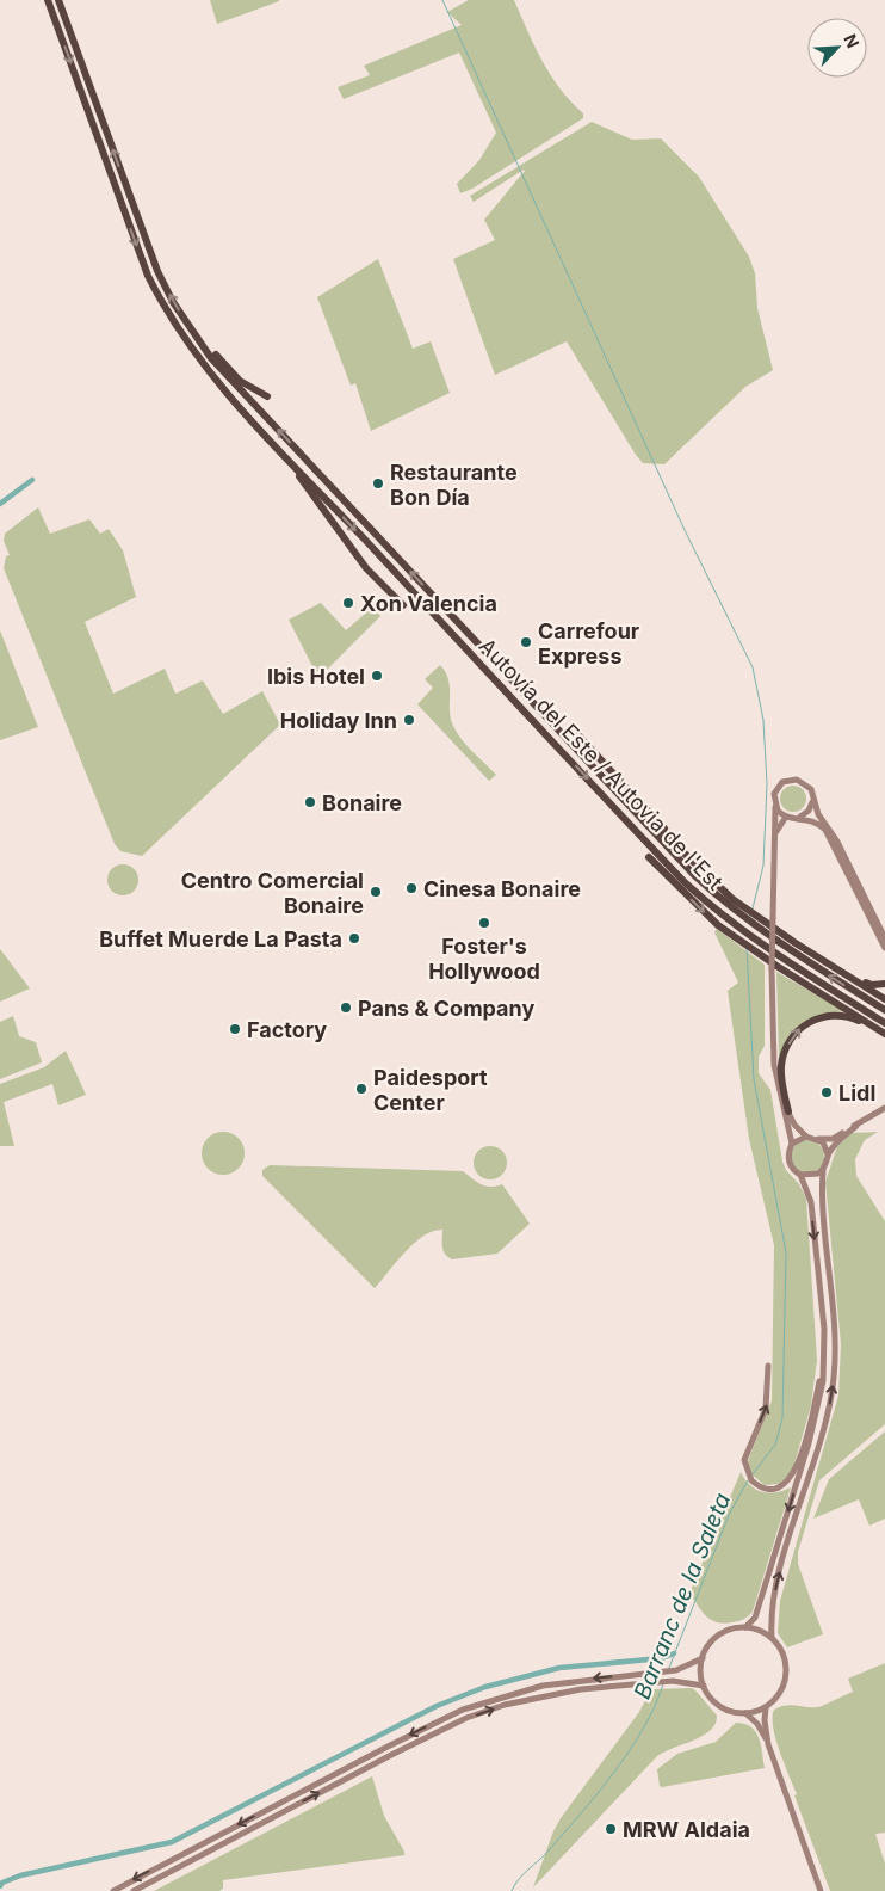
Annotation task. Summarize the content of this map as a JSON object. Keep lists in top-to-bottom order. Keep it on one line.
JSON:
{"streets":{"highway":["Autovía del Este / Autovia de l'Est"]},"water":["Barranc de la Saleta"],"places":["Restaurante Bon Día","Xon Valencia","Carrefour Express","Ibis Hotel","Holiday Inn","Bonaire","Cinesa Bonaire","Centro Comercial Bonaire","Foster's Hollywood","Buffet Muerde La Pasta","Pans & Company","Factory","Paidesport Center","Lidl","MRW Aldaia"],"north":"top right"}
